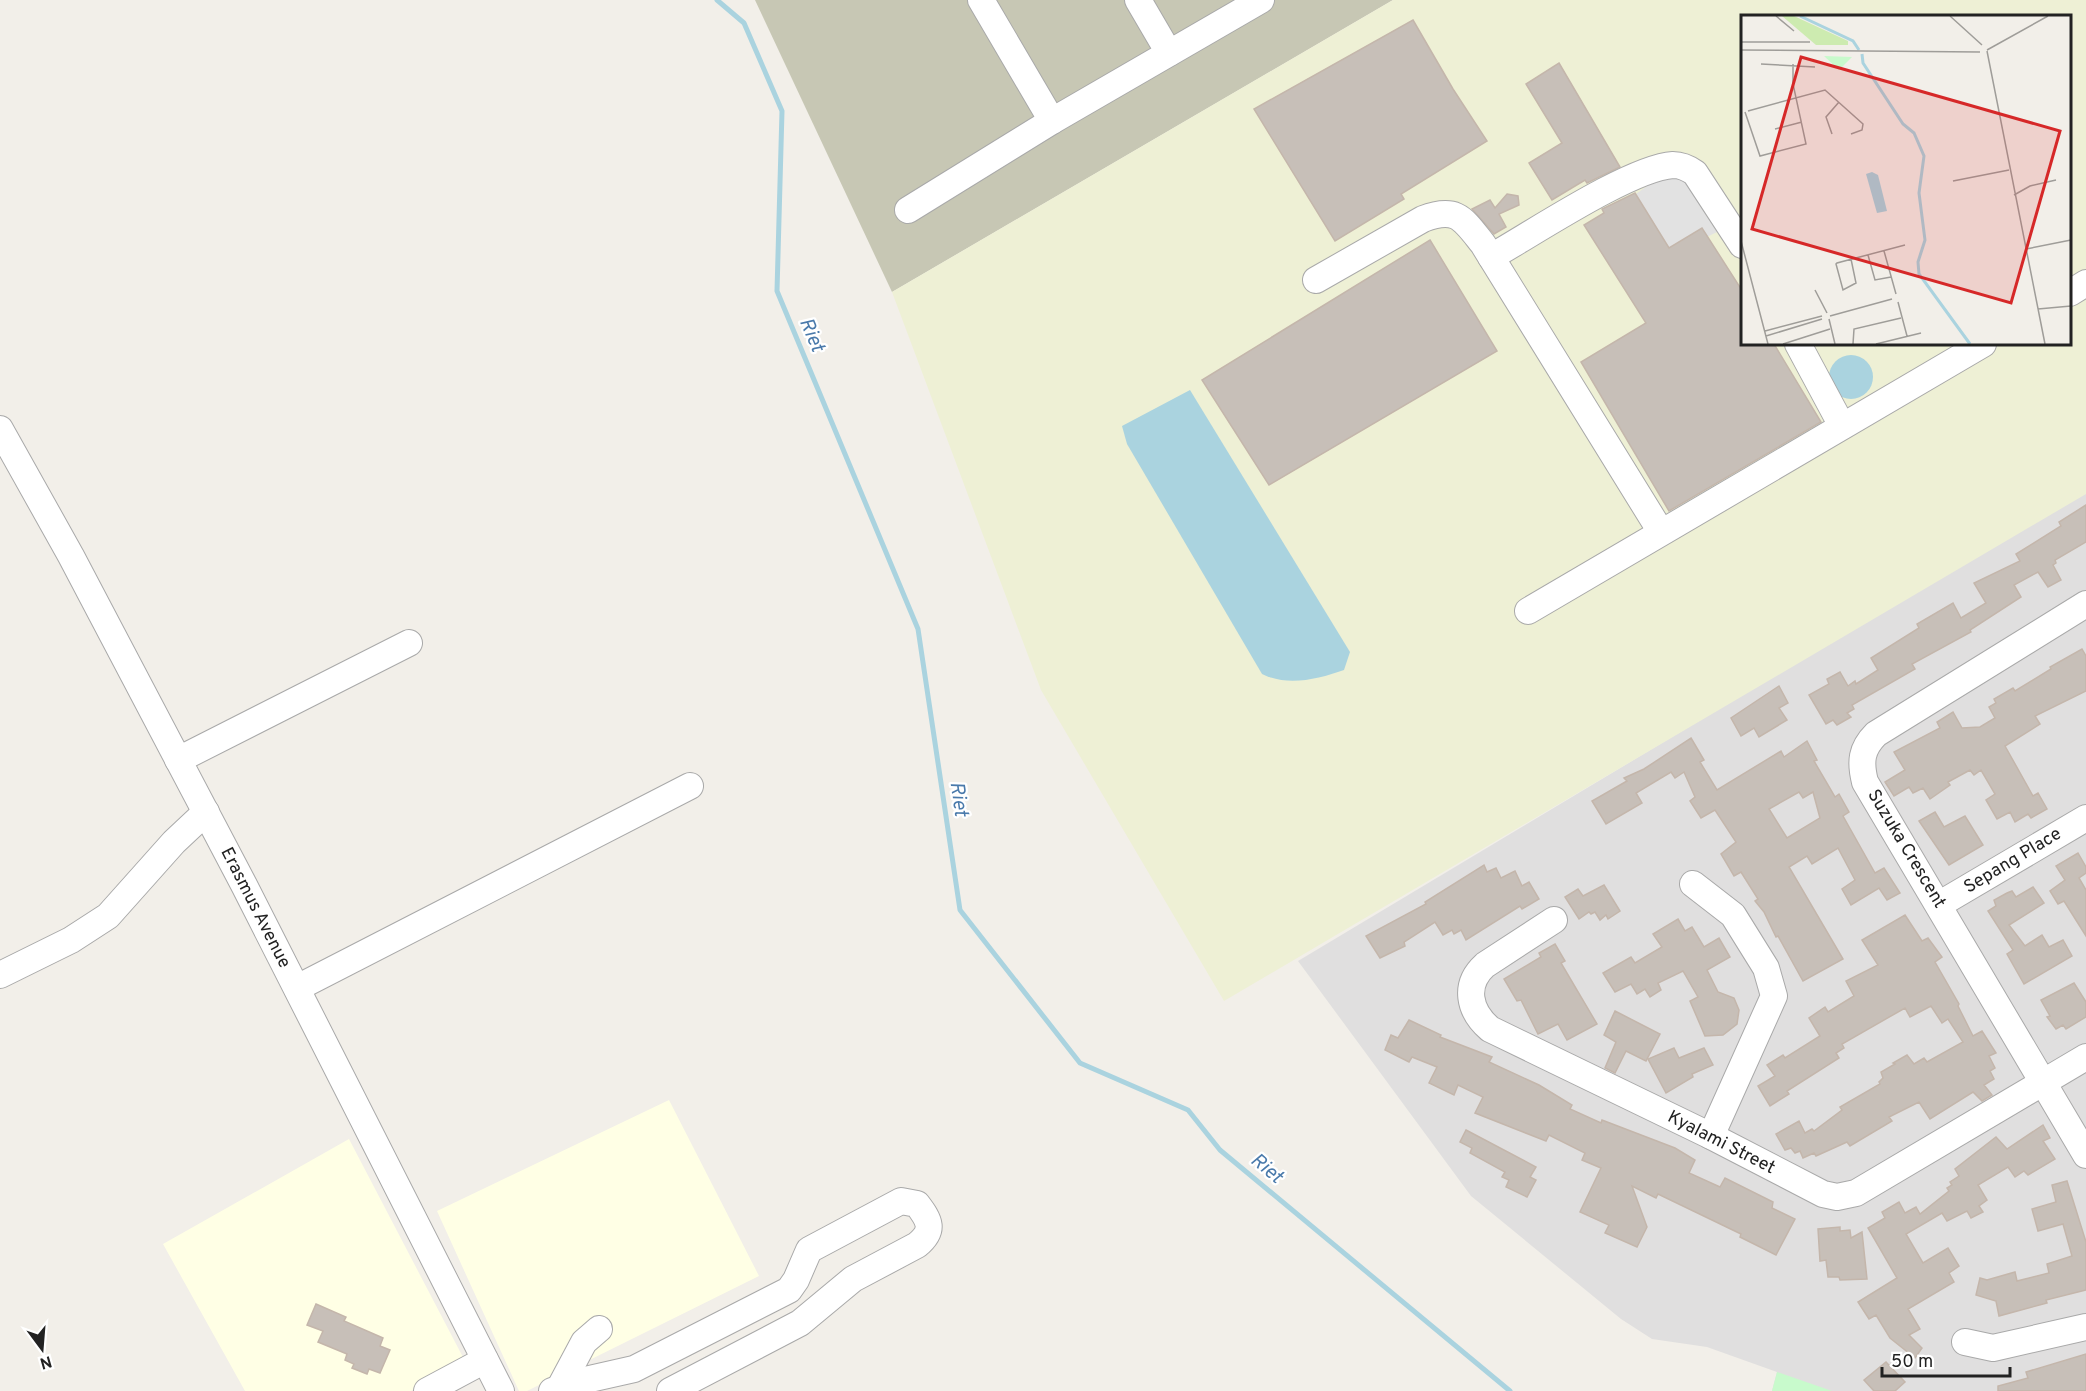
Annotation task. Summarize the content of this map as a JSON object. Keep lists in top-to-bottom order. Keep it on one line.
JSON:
{"streets":{"street":["Suzuka Crescent","Sepang Place","Erasmus Avenue","Kyalami Street"]},"crossings":[["Suzuka Crescent","Sepang Place"],["Suzuka Crescent","Kyalami Street"]],"water":["Riet"],"scale_bar":"50 m","north":"bottom"}
